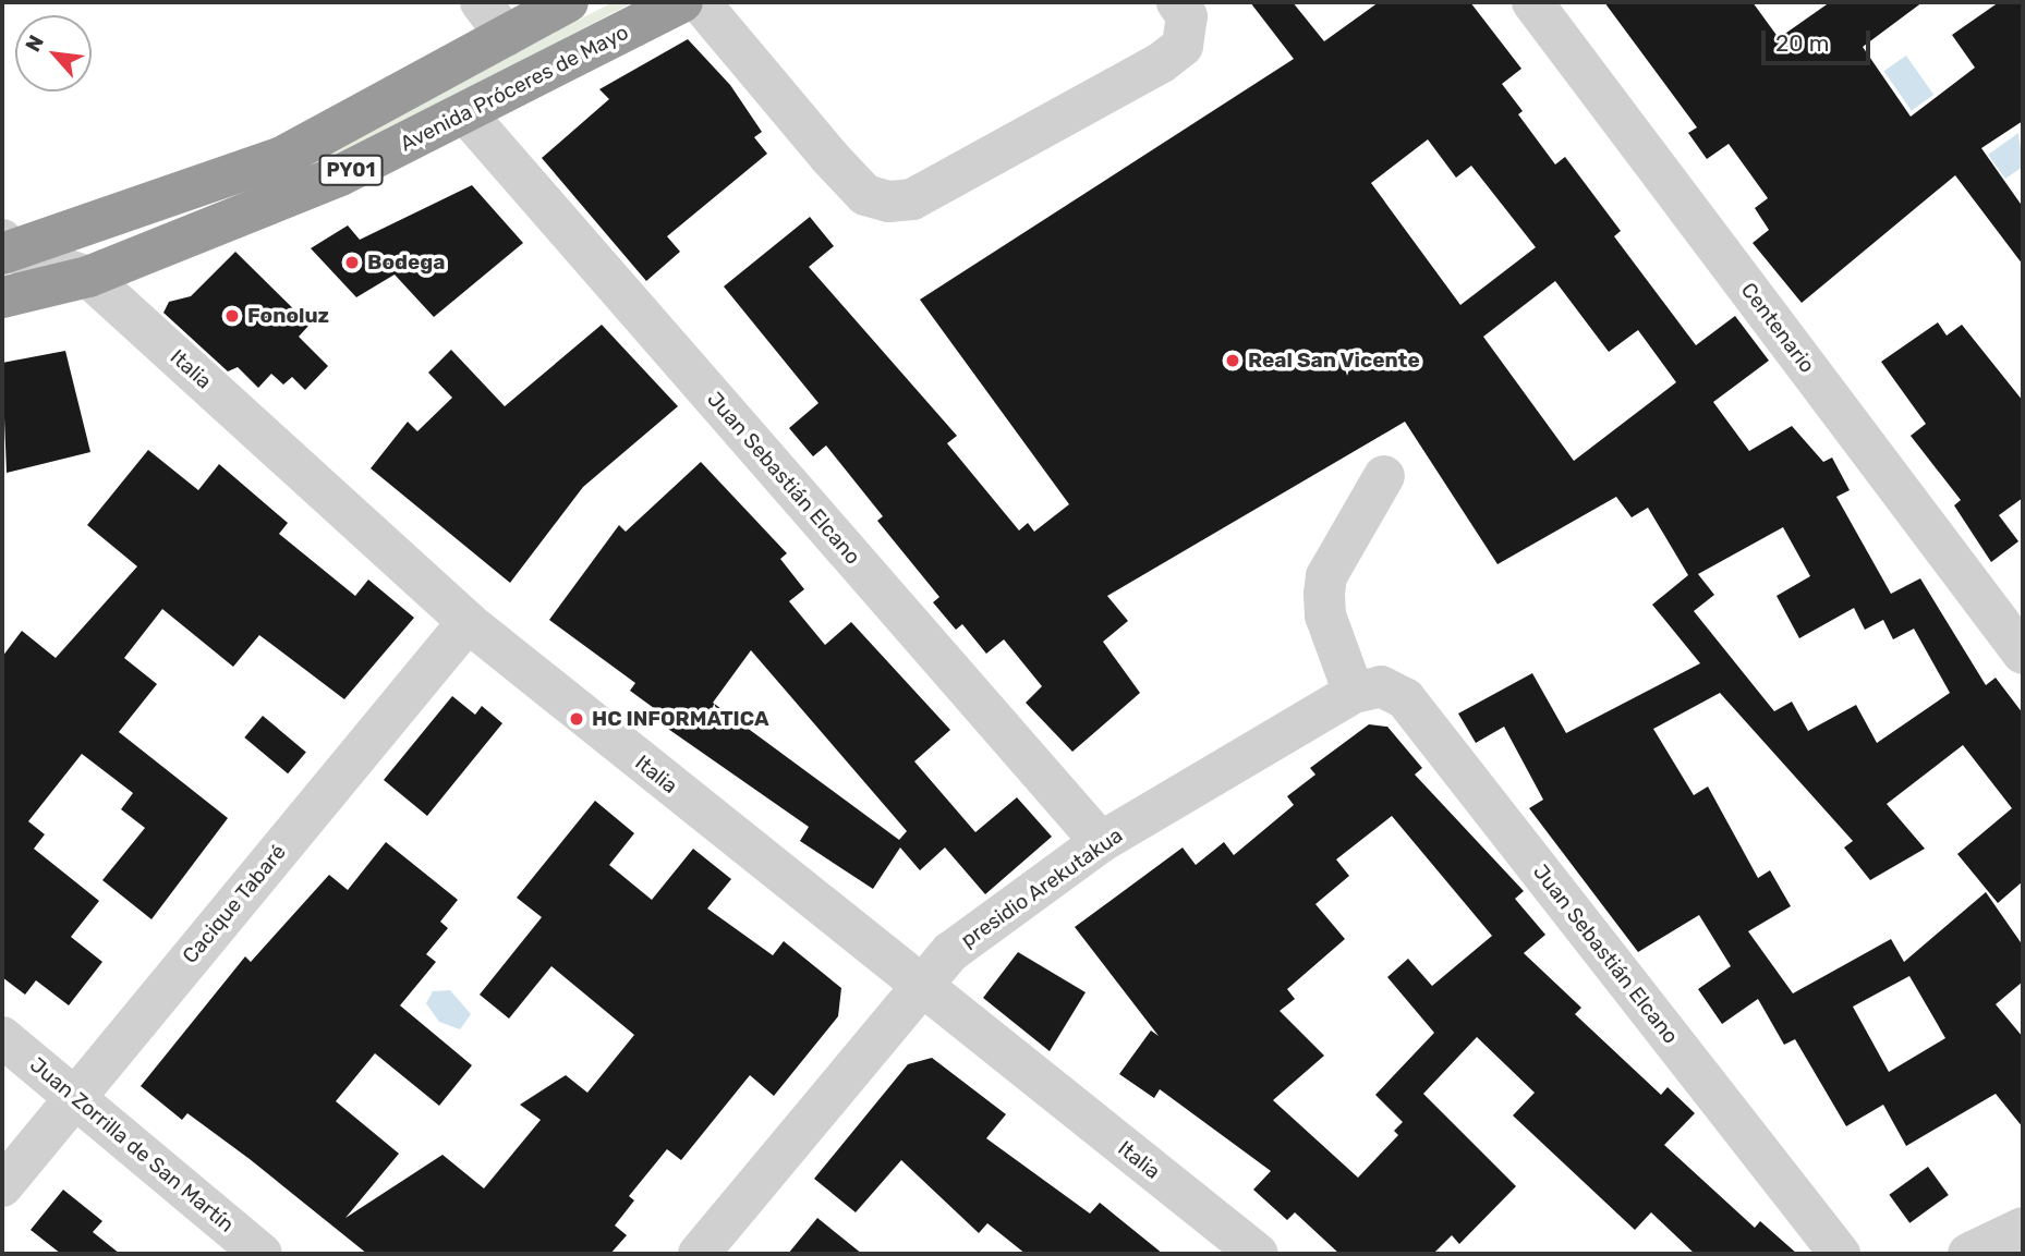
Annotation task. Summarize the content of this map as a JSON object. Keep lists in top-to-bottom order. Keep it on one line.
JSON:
{"streets":{"highway":["Avenida Próceres de Mayo","PY01"],"street":["Centenario","Italia","Juan Sebastián Elcano","presidio Arekutakua","Cacique Tabaré","Juan Zorrilla de San Martín"]},"crossings":[["Avenida Próceres de Mayo","Italia"],["Avenida Próceres de Mayo","Juan Sebastián Elcano"],["Italia","presidio Arekutakua"],["Italia","Cacique Tabaré"],["Juan Sebastián Elcano","presidio Arekutakua"],["Cacique Tabaré","Juan Zorrilla de San Martín"]],"places":["Bodega","Fonoluz","Real San Vicente","HC INFORMATICA"],"scale_bar":"20 m","north":"top left"}
